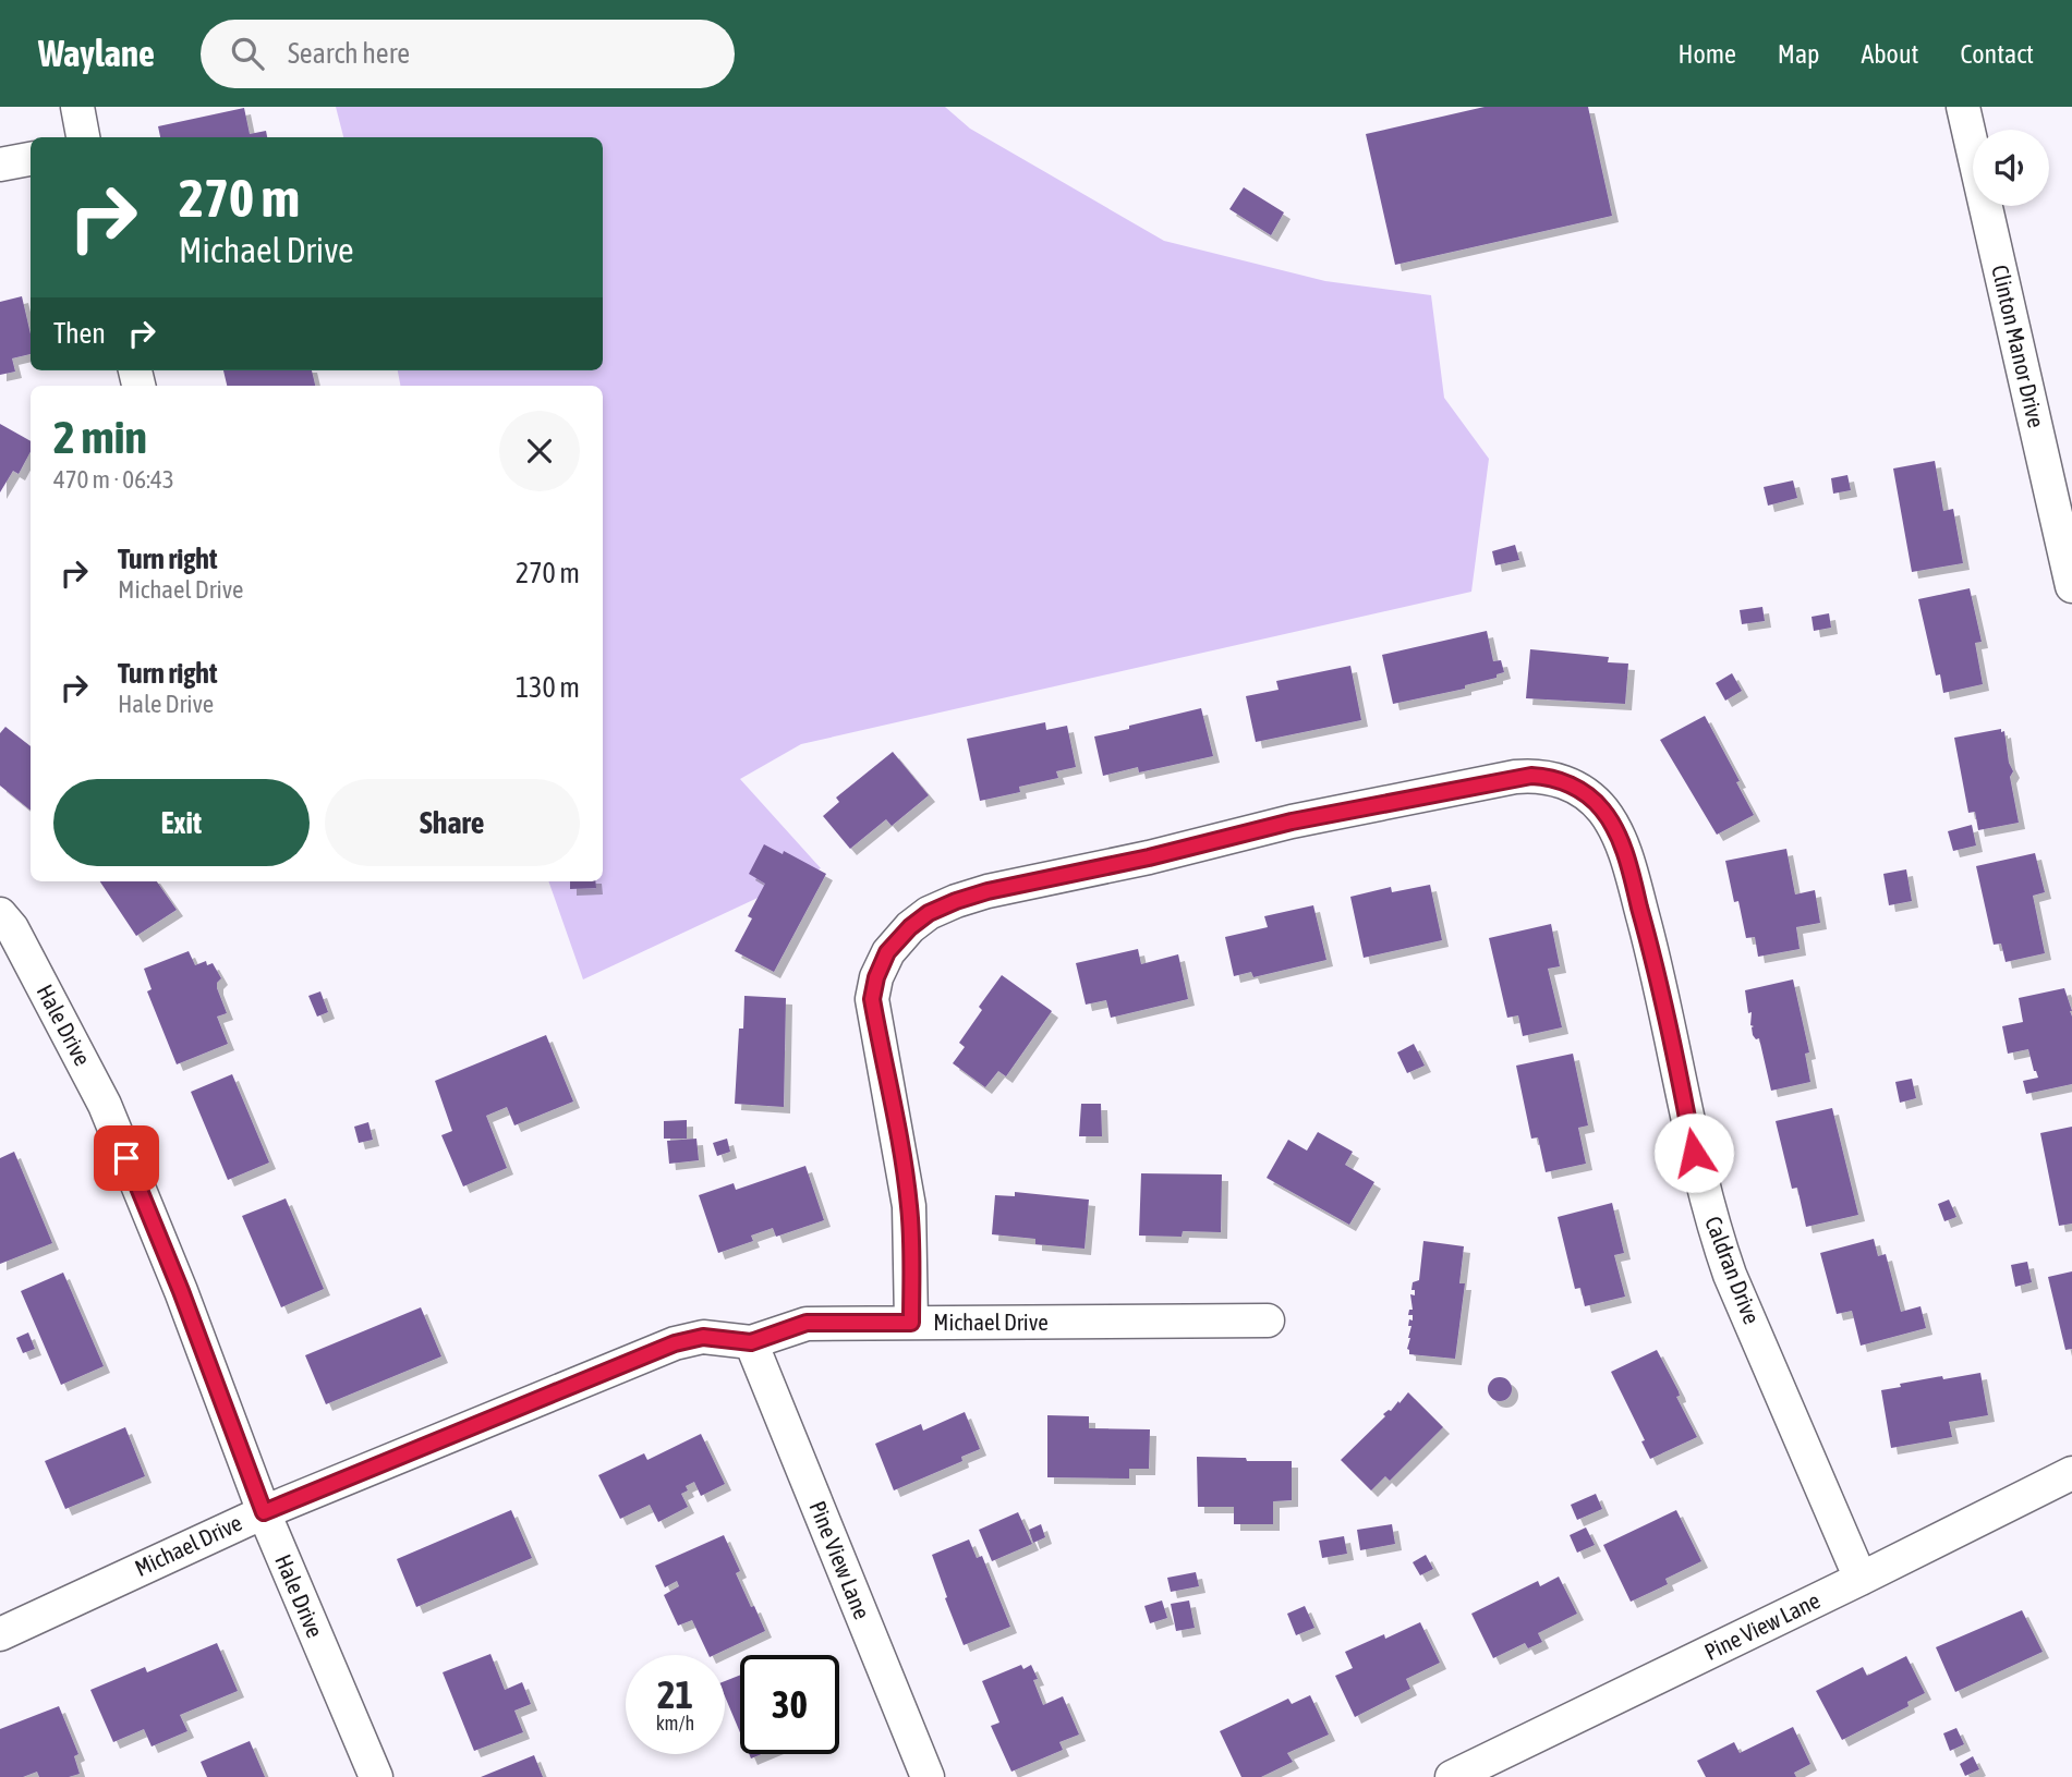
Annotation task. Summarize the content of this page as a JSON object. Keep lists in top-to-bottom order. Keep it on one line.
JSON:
{"streets":{"street":["Clinton Manor Drive","Hale Drive","Caldran Drive","Michael Drive","Pine View Lane"]},"crossings":[["Hale Drive","Michael Drive"],["Caldran Drive","Michael Drive"],["Caldran Drive","Pine View Lane"],["Michael Drive","Pine View Lane"]],"page":{"header":"Waylane","search":"Search here","nav":["Home","Map","About","Contact"],"turn":["270 m","Michael Drive"],"then":"Then","heading":["2 min","470 m · 06:43"],"list":[{"name":"Turn right","note":"Michael Drive","value":"270 m"},{"name":"Turn right","note":"Hale Drive","value":"130 m"}],"buttons":["Exit","Share"],"speed":"21 km/h","limit":"30"}}
